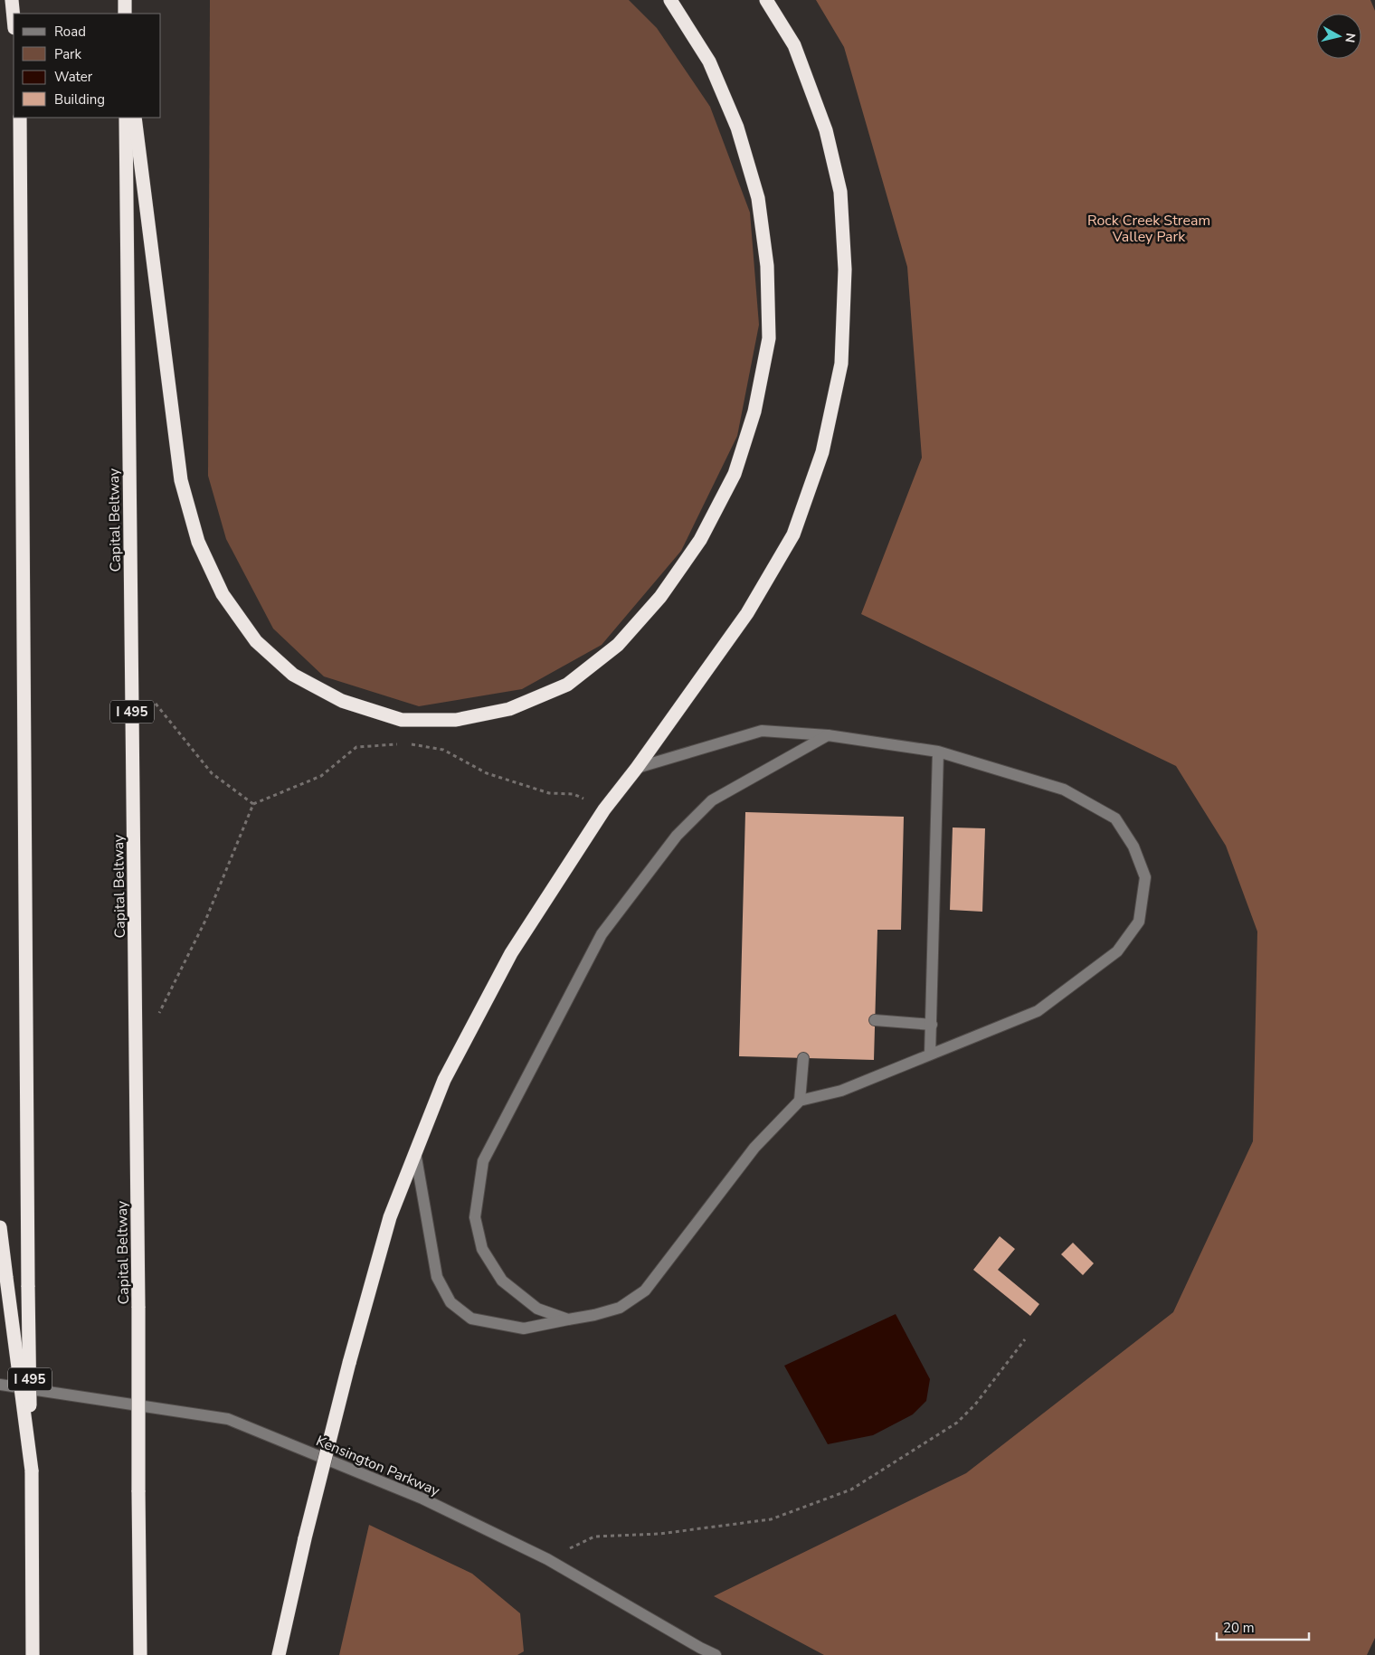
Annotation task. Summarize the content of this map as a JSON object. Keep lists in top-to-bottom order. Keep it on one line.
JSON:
{"streets":{"highway":["Capital Beltway","I 495"],"street":["Kensington Parkway"]},"parks":["Rock Creek Stream Valley Park"],"legend":["Road","Park","Water","Building"],"scale_bar":"20 m","north":"right"}
